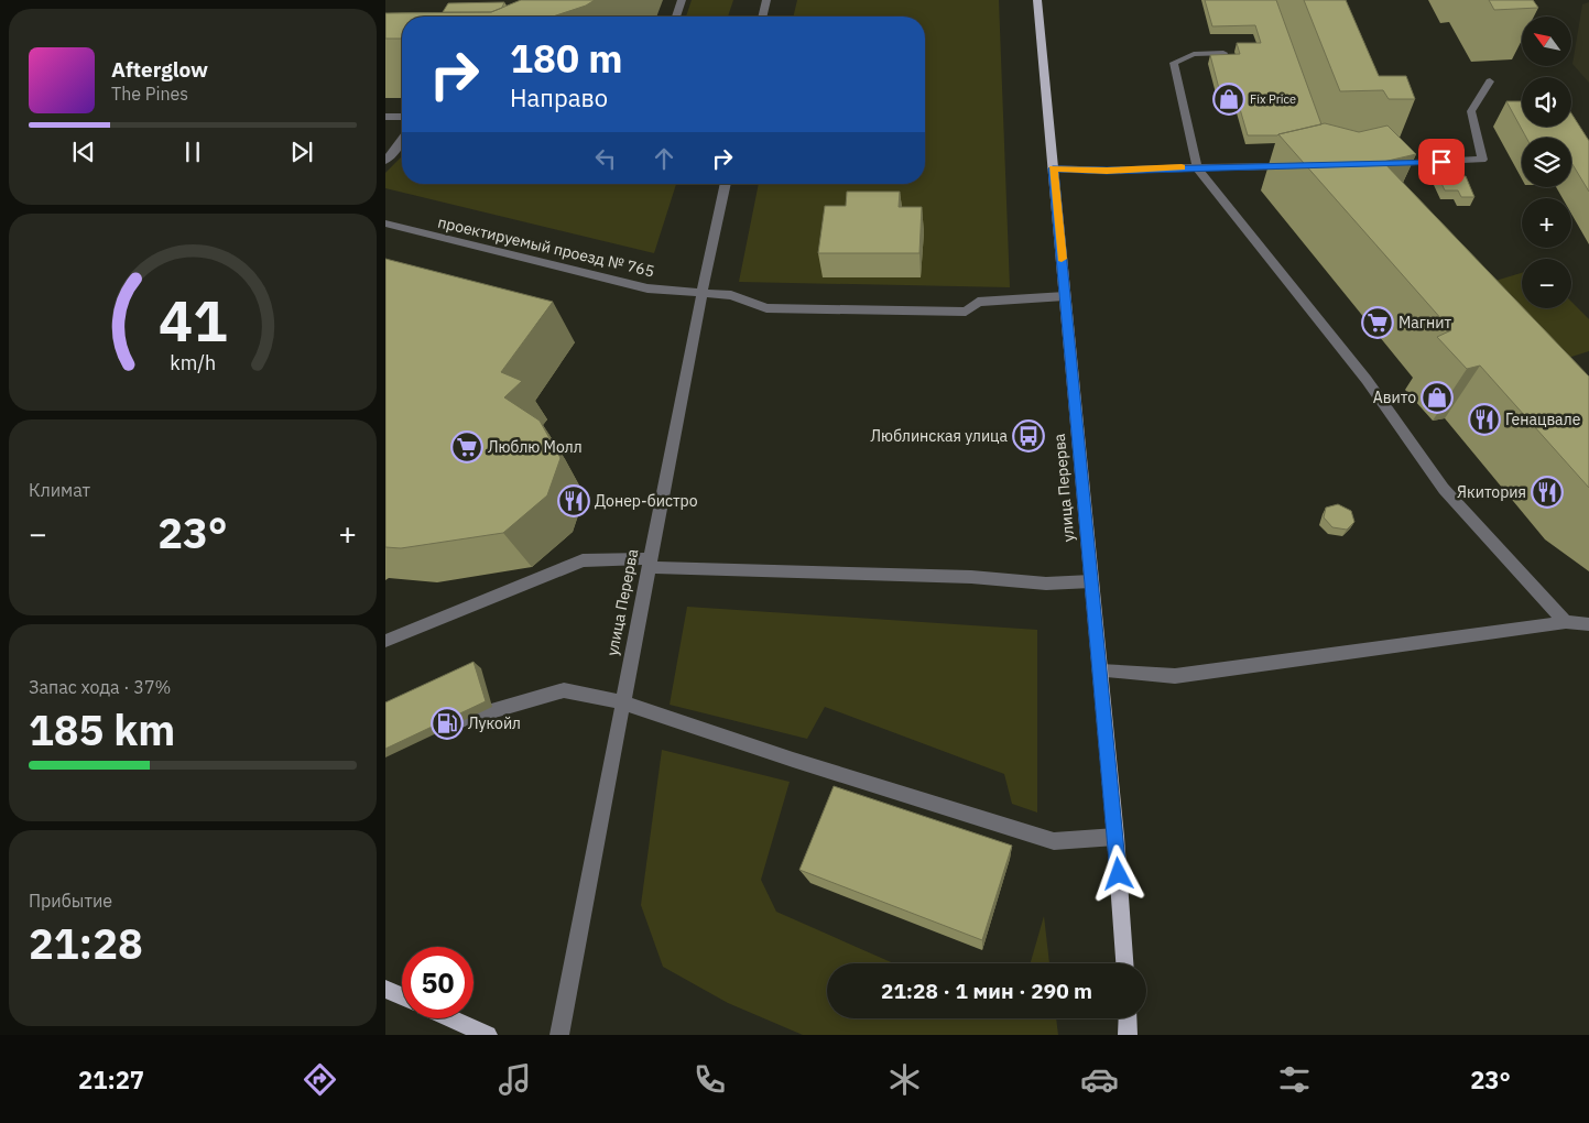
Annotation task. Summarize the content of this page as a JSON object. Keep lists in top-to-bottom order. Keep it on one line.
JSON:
{"streets":{"main road":["улица Перерва"],"street":["проектируемый проезд № 765"]},"crossings":[["проектируемый проезд № 765","улица Перерва"]],"places":{"shop":["Fix Price","Авито"],"supermarket":["Магнит","Люблю Молл"],"restaurant":["Генацвале","Якитория","Донер-бистро"],"bus stop":["Люблинская улица"],"fuel station":["Лукойл"]},"north":"top left","page":{"map_buttons":["+","−"],"turn":["180 m","Направо"],"song":["Afterglow","The Pines"],"tile":["Климат",["Запас хода · 37%","185 km"],["Прибытие","21:28"]],"heat":["−","23°","+"],"limit":"50","trip":"21:28 · 1 мин · 290 m","tabs":["21:27","23°"],"gauge":["41","km/h"]}}
